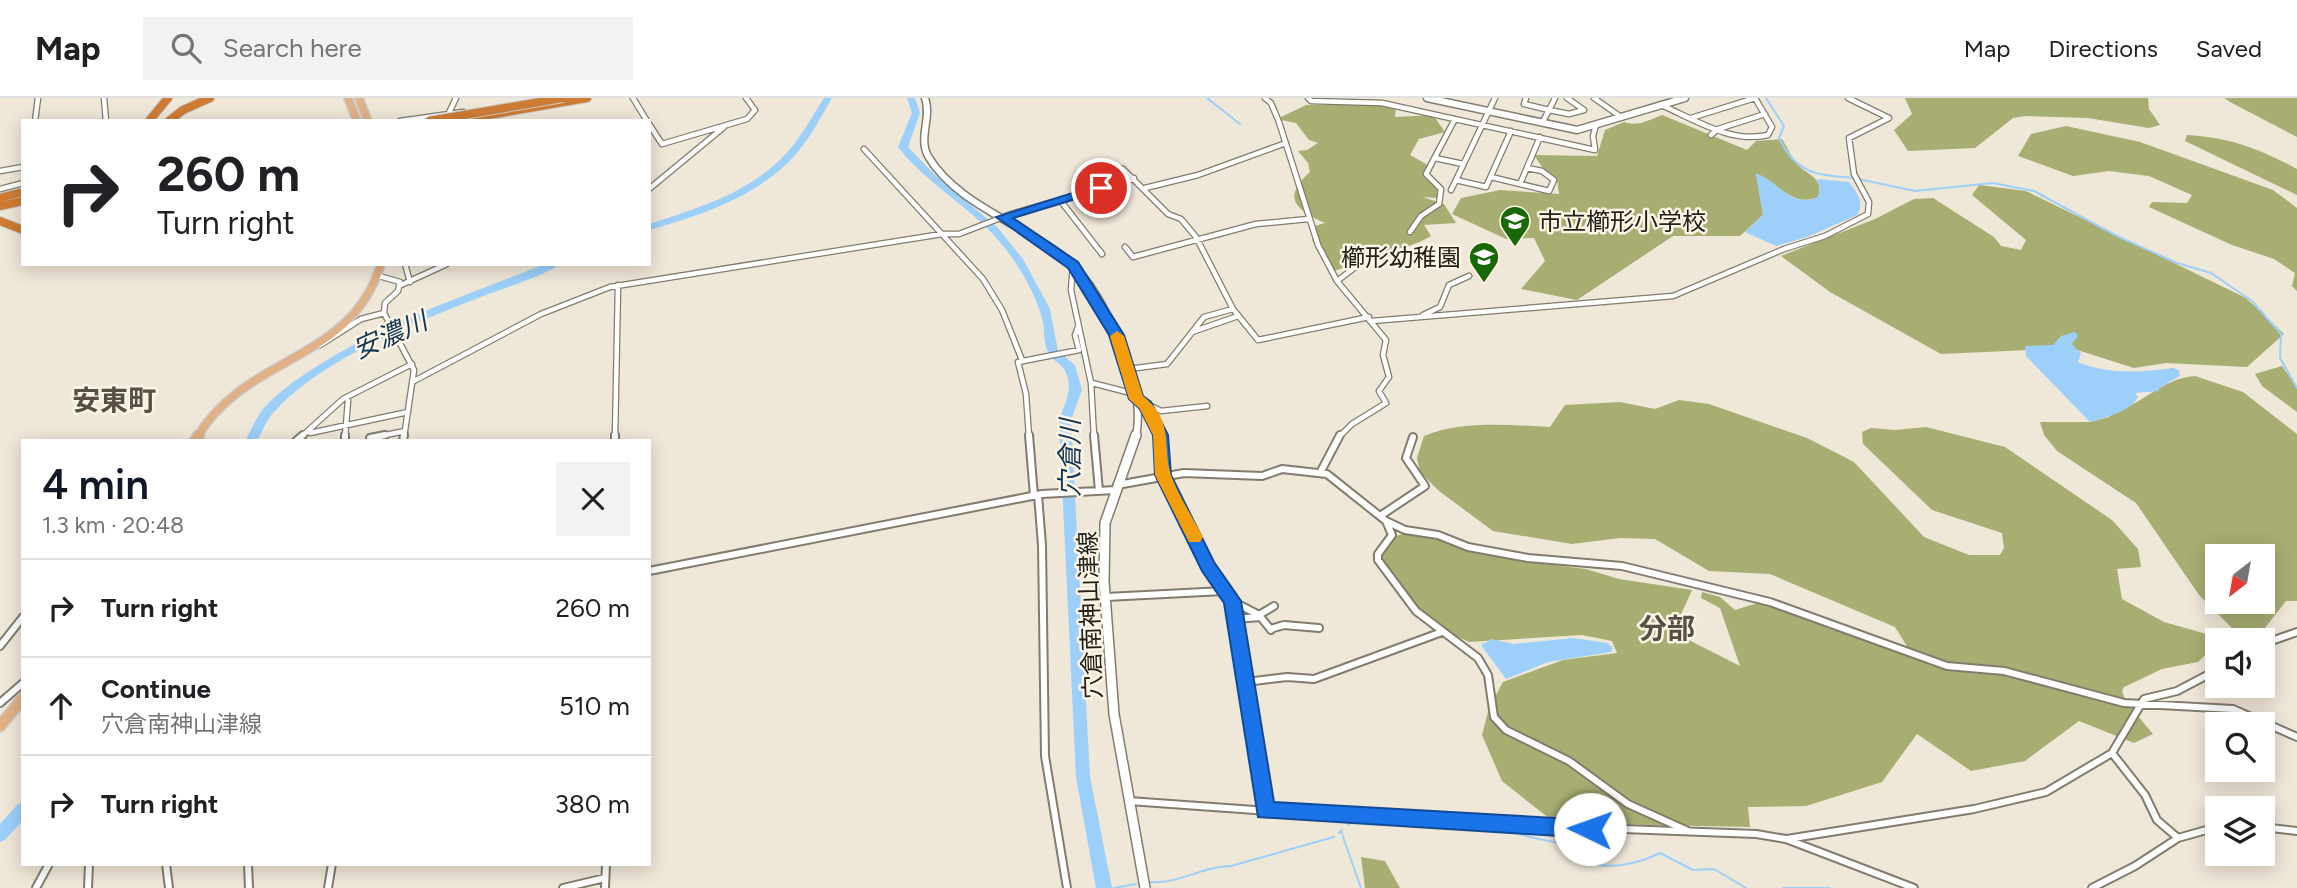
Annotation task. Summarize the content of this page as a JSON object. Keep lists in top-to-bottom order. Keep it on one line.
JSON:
{"streets":{"main road":["穴倉南神山津線"]},"districts":["安東町","分部"],"water":["安濃川","穴倉川"],"places":{"school or university":["市立櫛形小学校","櫛形幼稚園"]},"north":"bottom left","page":{"header":"Map","search":"Search here","nav":["Map","Directions","Saved"],"turn":["260 m","Turn right"],"heading":["4 min","1.3 km · 20:48"],"list":[{"name":"Turn right","value":"260 m"},{"name":"Continue","note":"穴倉南神山津線","value":"510 m"},{"name":"Turn right","value":"380 m"}]}}
